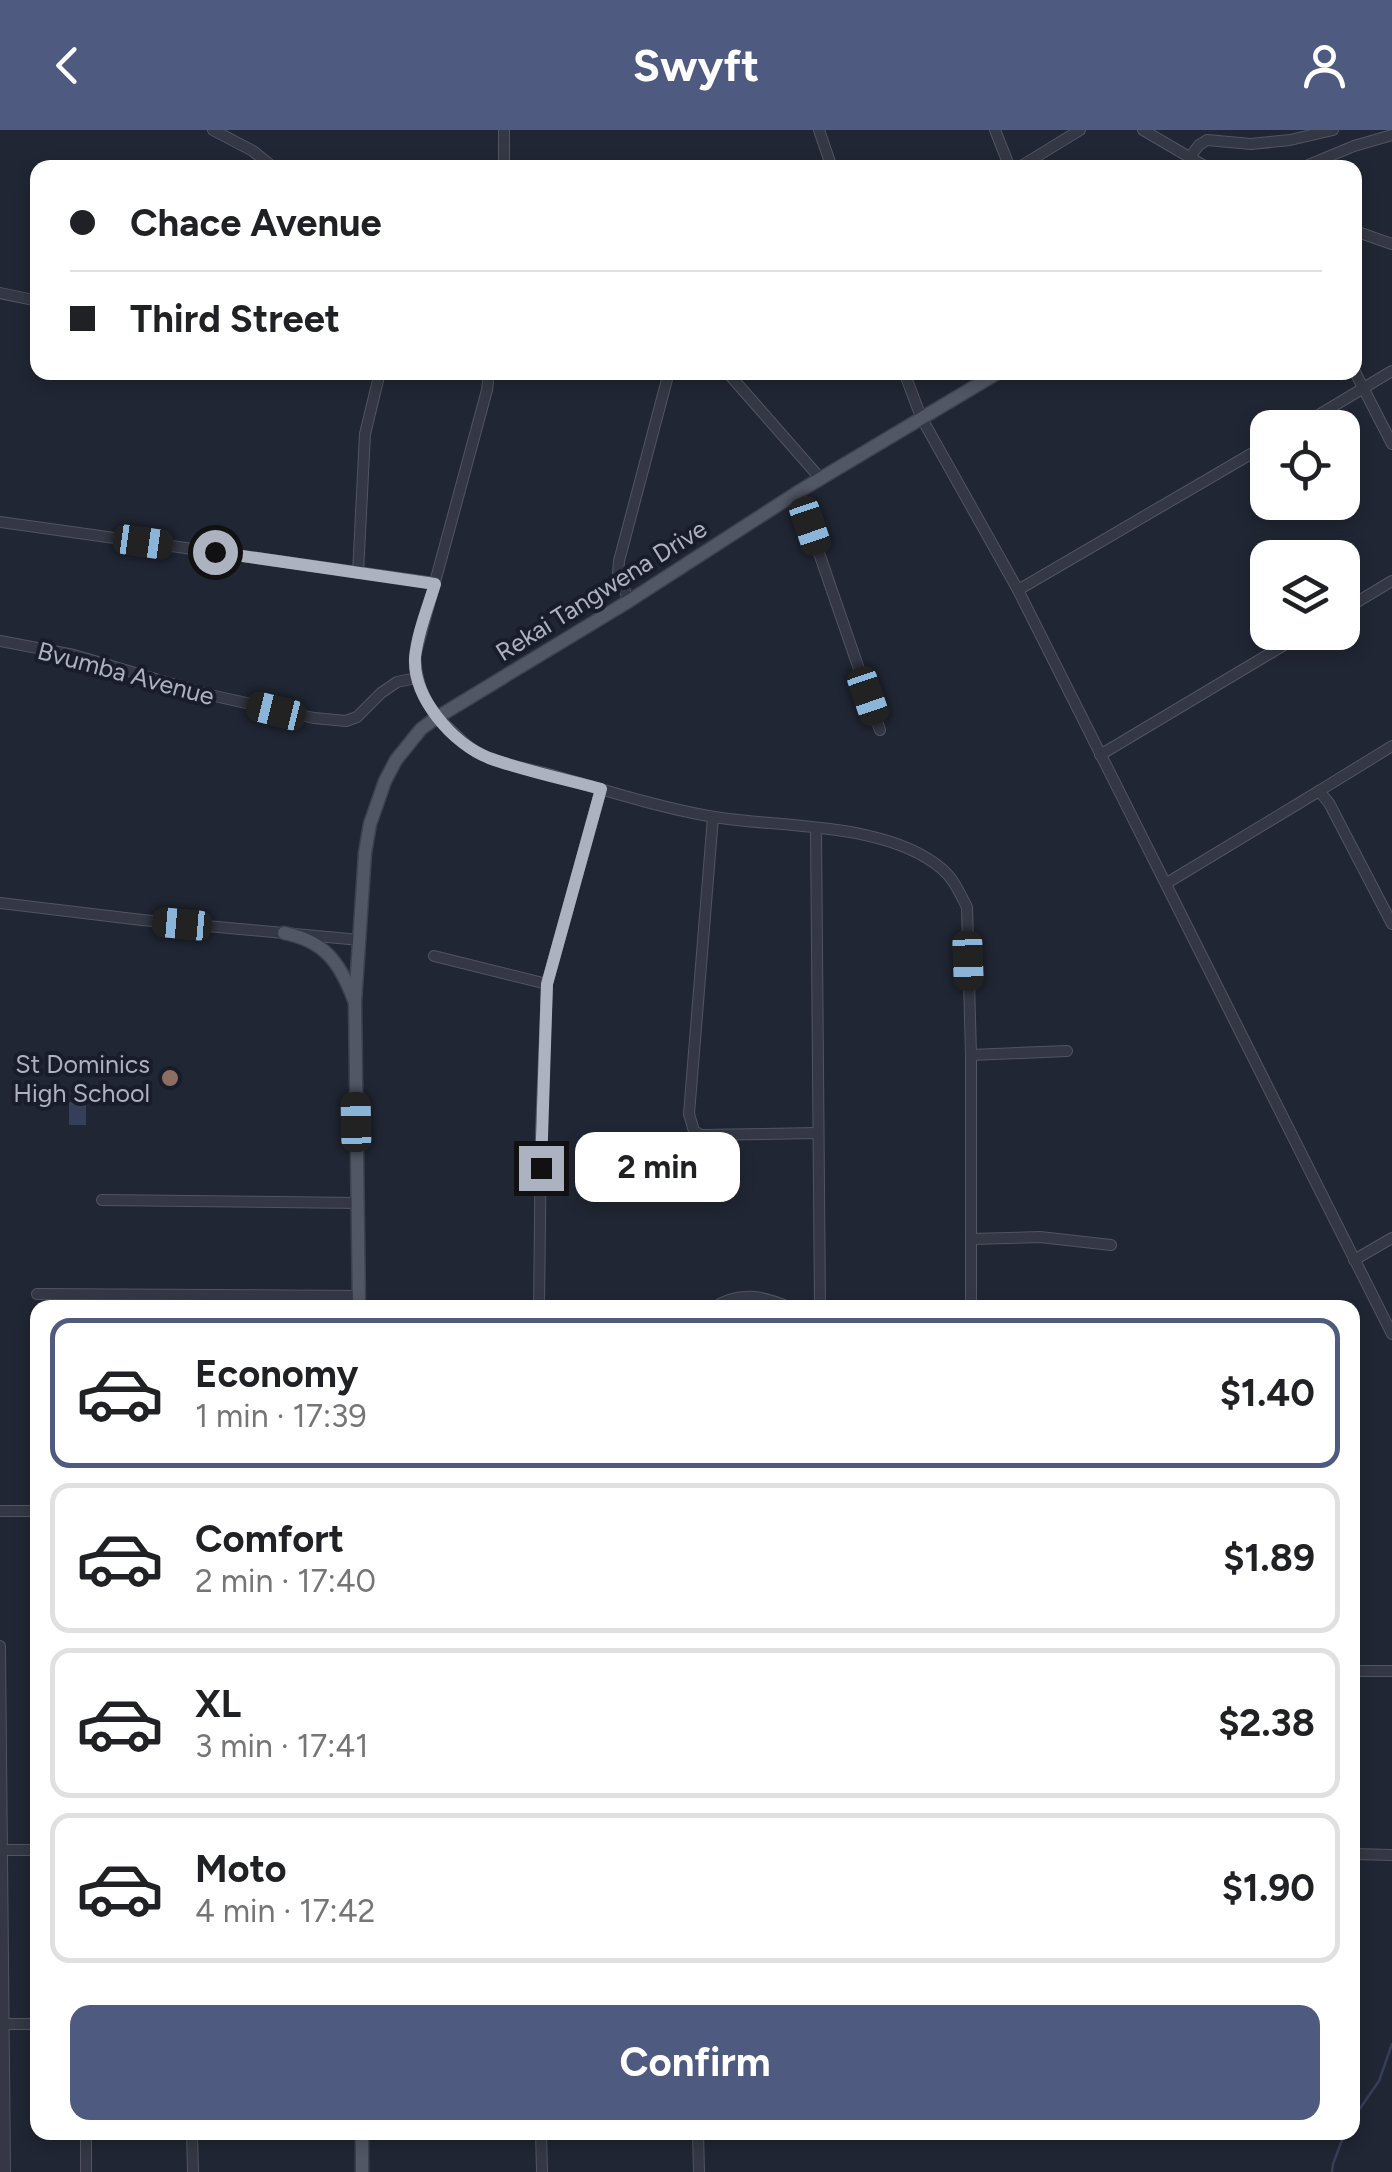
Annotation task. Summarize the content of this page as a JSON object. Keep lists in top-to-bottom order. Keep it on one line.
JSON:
{"streets":{"main road":["Rekai Tangwena Drive"],"street":["Bvumba Avenue"]},"places":["St Dominics High School"],"page":{"header":"Swyft","banner":["Chace Avenue","Third Street"],"bubble":"2 min","list":[{"name":"Economy","note":"1 min · 17:39","value":"$1.40"},{"name":"Comfort","note":"2 min · 17:40","value":"$1.89"},{"name":"XL","note":"3 min · 17:41","value":"$2.38"},{"name":"Moto","note":"4 min · 17:42","value":"$1.90"}],"buttons":"Confirm"}}
